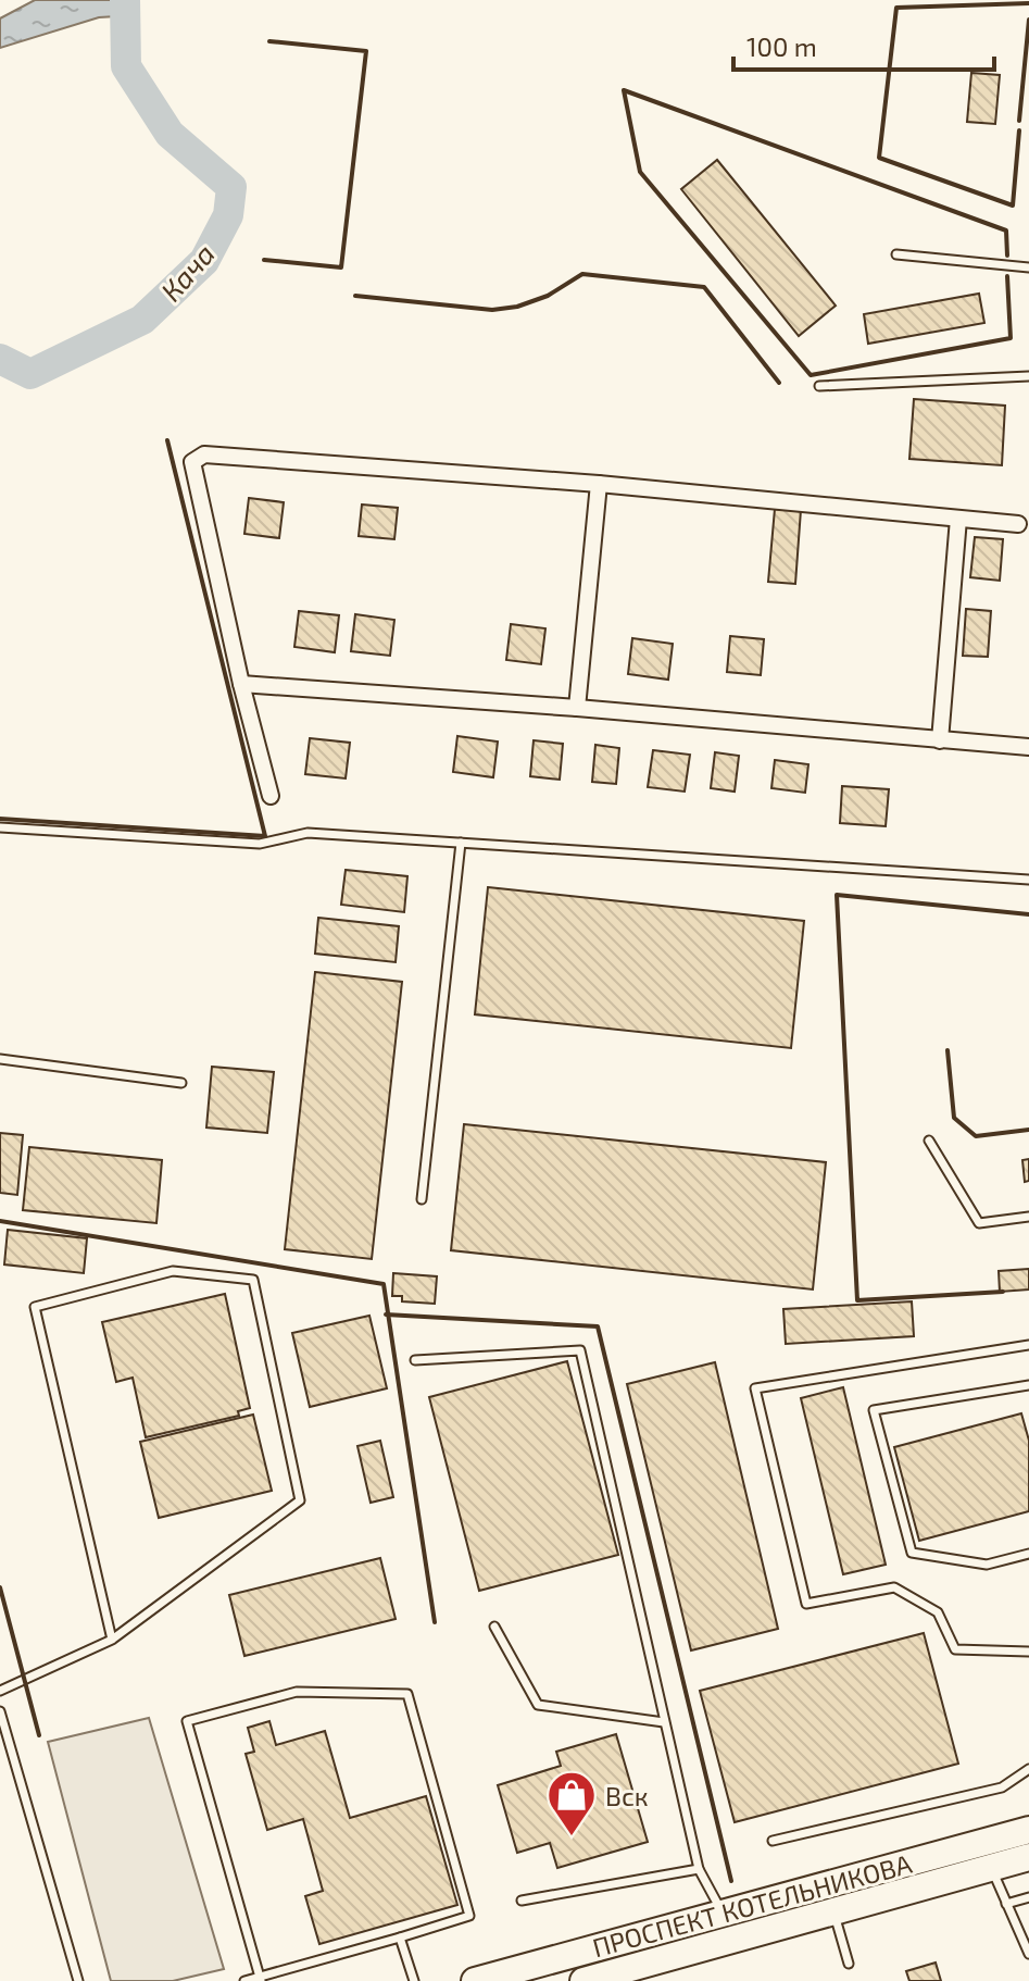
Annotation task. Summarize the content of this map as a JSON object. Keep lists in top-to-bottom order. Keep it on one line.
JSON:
{"streets":{"highway":["ПРОСПЕКТ КОТЕЛЬНИКОВА"]},"water":["Кача"],"places":{"shop":["Вск"]},"scale_bar":"100 m"}
